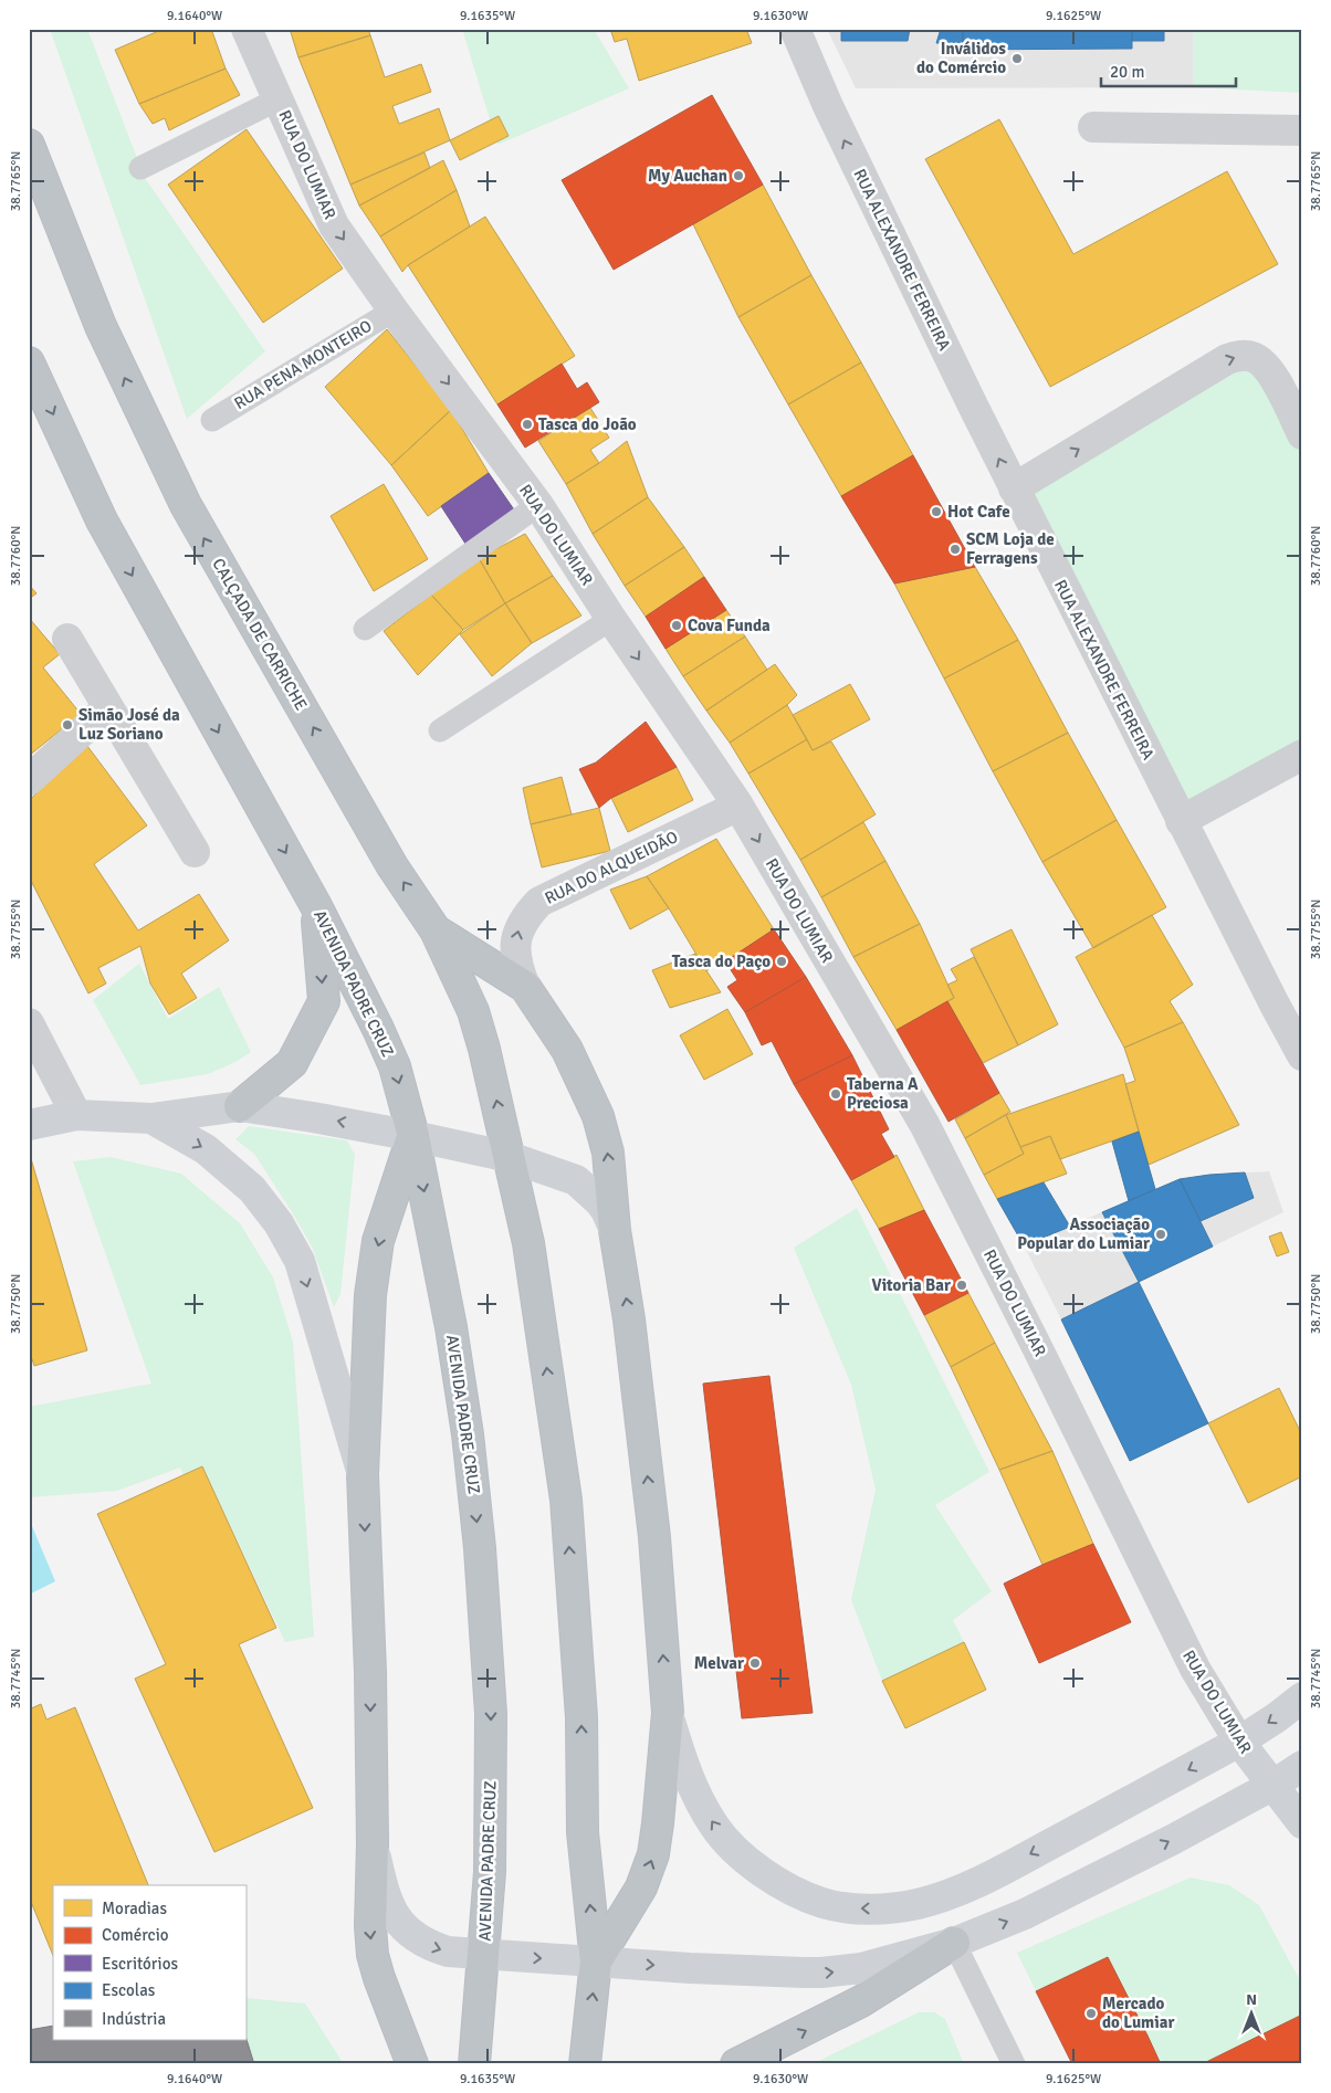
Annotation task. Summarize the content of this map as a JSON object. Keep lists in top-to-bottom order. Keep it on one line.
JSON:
{"streets":{"highway":["CALÇADA DE CARRICHE","AVENIDA PADRE CRUZ"],"main road":["RUA DO LUMIAR"],"street":["RUA ALEXANDRE FERREIRA","RUA DO ALQUEIDÃO"],"lane":["RUA PENA MONTEIRO"]},"crossings":[["RUA DO LUMIAR","RUA PENA MONTEIRO"],["RUA DO LUMIAR","RUA DO ALQUEIDÃO"]],"one_way":["RUA DO LUMIAR","RUA ALEXANDRE FERREIRA","CALÇADA DE CARRICHE","RUA DO ALQUEIDÃO"],"places":["Inválidos do Comércio","My Auchan","Tasca do João","Hot Cafe","SCM Loja de Ferragens","Cova Funda","Simão José da Luz Soriano","Tasca do Paço","Taberna A Preciosa","Associação Popular do Lumiar","Vitoria Bar","Melvar","Mercado do Lumiar"],"legend":["Moradias","Comércio","Escritórios","Escolas","Indústria"],"scale_bar":"20 m","north":"top","coordinates":["9.1640°W","9.1635°W","9.1630°W","9.1625°W","38.7765°N","38.7760°N","38.7755°N","38.7750°N","38.7745°N"]}
